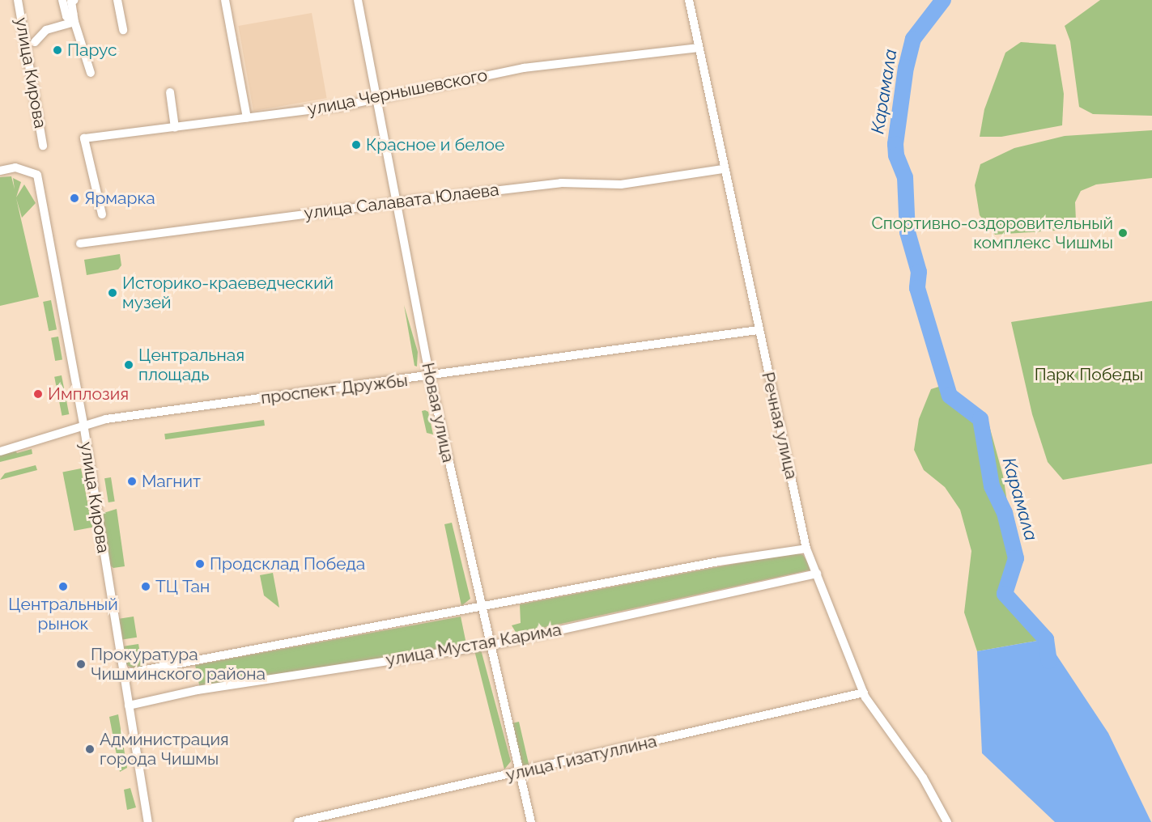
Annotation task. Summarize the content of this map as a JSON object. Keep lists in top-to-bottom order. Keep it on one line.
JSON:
{"streets":{"street":["улица Кирова","улица Чернышевского","улица Салавата Юлаева","проспект Дружбы","Новая улица","Речная улица","улица Мустая Карима","улица Гизатуллина"]},"crossings":[["улица Кирова","проспект Дружбы"],["улица Кирова","улица Мустая Карима"],["улица Чернышевского","Новая улица"],["улица Чернышевского","Речная улица"],["улица Салавата Юлаева","Новая улица"],["улица Салавата Юлаева","Речная улица"],["проспект Дружбы","Новая улица"],["проспект Дружбы","Речная улица"],["Новая улица","улица Мустая Карима"],["Новая улица","улица Гизатуллина"],["Речная улица","улица Мустая Карима"],["Речная улица","улица Гизатуллина"]],"water":["Карамала"],"parks":["Парк Победы"],"places":["Парус","Красное и белое","Ярмарка","Спортивно-оздоровительный комплекс Чишмы","Историко-краеведческий музей","Центральная площадь","Имплозия","Магнит","Продсклад Победа","Центральный рынок","ТЦ Тан","Прокуратура Чишминского района","Администрация города Чишмы"]}
